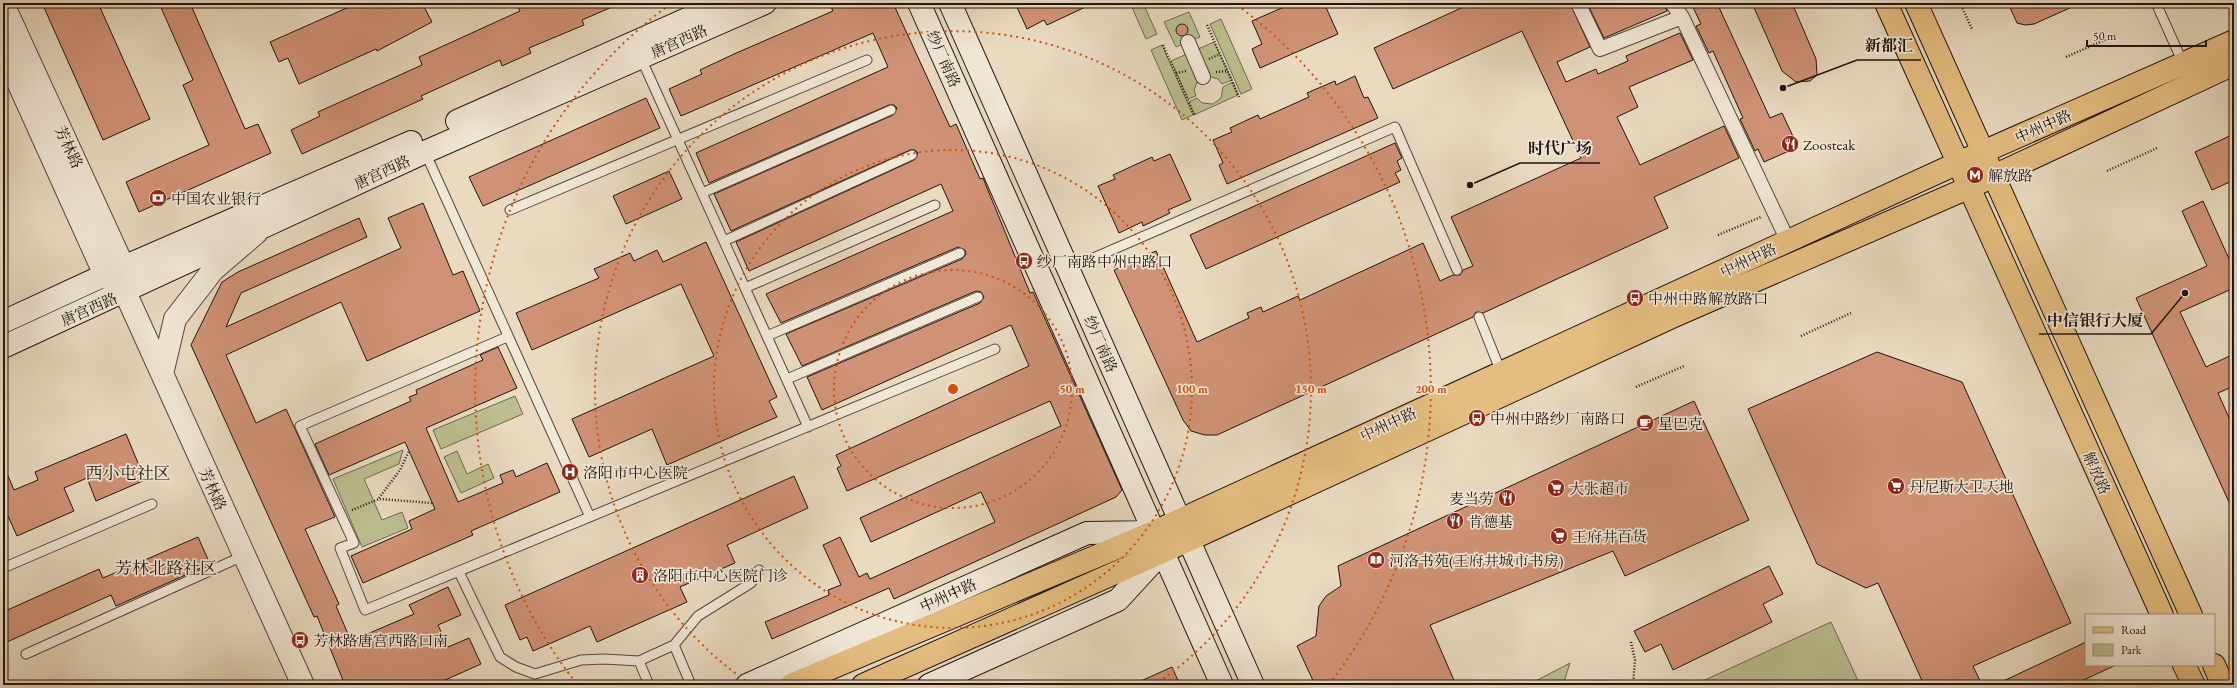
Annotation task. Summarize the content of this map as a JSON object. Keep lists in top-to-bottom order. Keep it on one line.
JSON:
{"streets":{"main road":["唐宫西路","纱厂南路","中州中路","芳林路","解放路"]},"crossings":[["唐宫西路","芳林路"],["纱厂南路","中州中路"],["中州中路","解放路"]],"districts":["西小屯社区","芳林北路社区"],"places":{"other":["新都汇","时代广场","中信银行大厦"],"restaurant":["Zoosteak","麦当劳","肯德基"],"metro station":["解放路"],"bank":["中国农业银行"],"bus stop":["纱厂南路中州中路口","中州中路解放路口","中州中路纱厂南路口","芳林路唐宫西路口南"],"cafe":["星巴克"],"hospital":["洛阳市中心医院"],"supermarket":["丹尼斯大卫天地","大张超市","王府井百货"],"library":["河洛书苑(王府井城市书房)"],"building":["洛阳市中心医院门诊"]},"legend":["Road","Park"],"scale_bar":"50 m","rings":["50 m","100 m","150 m","200 m"]}
